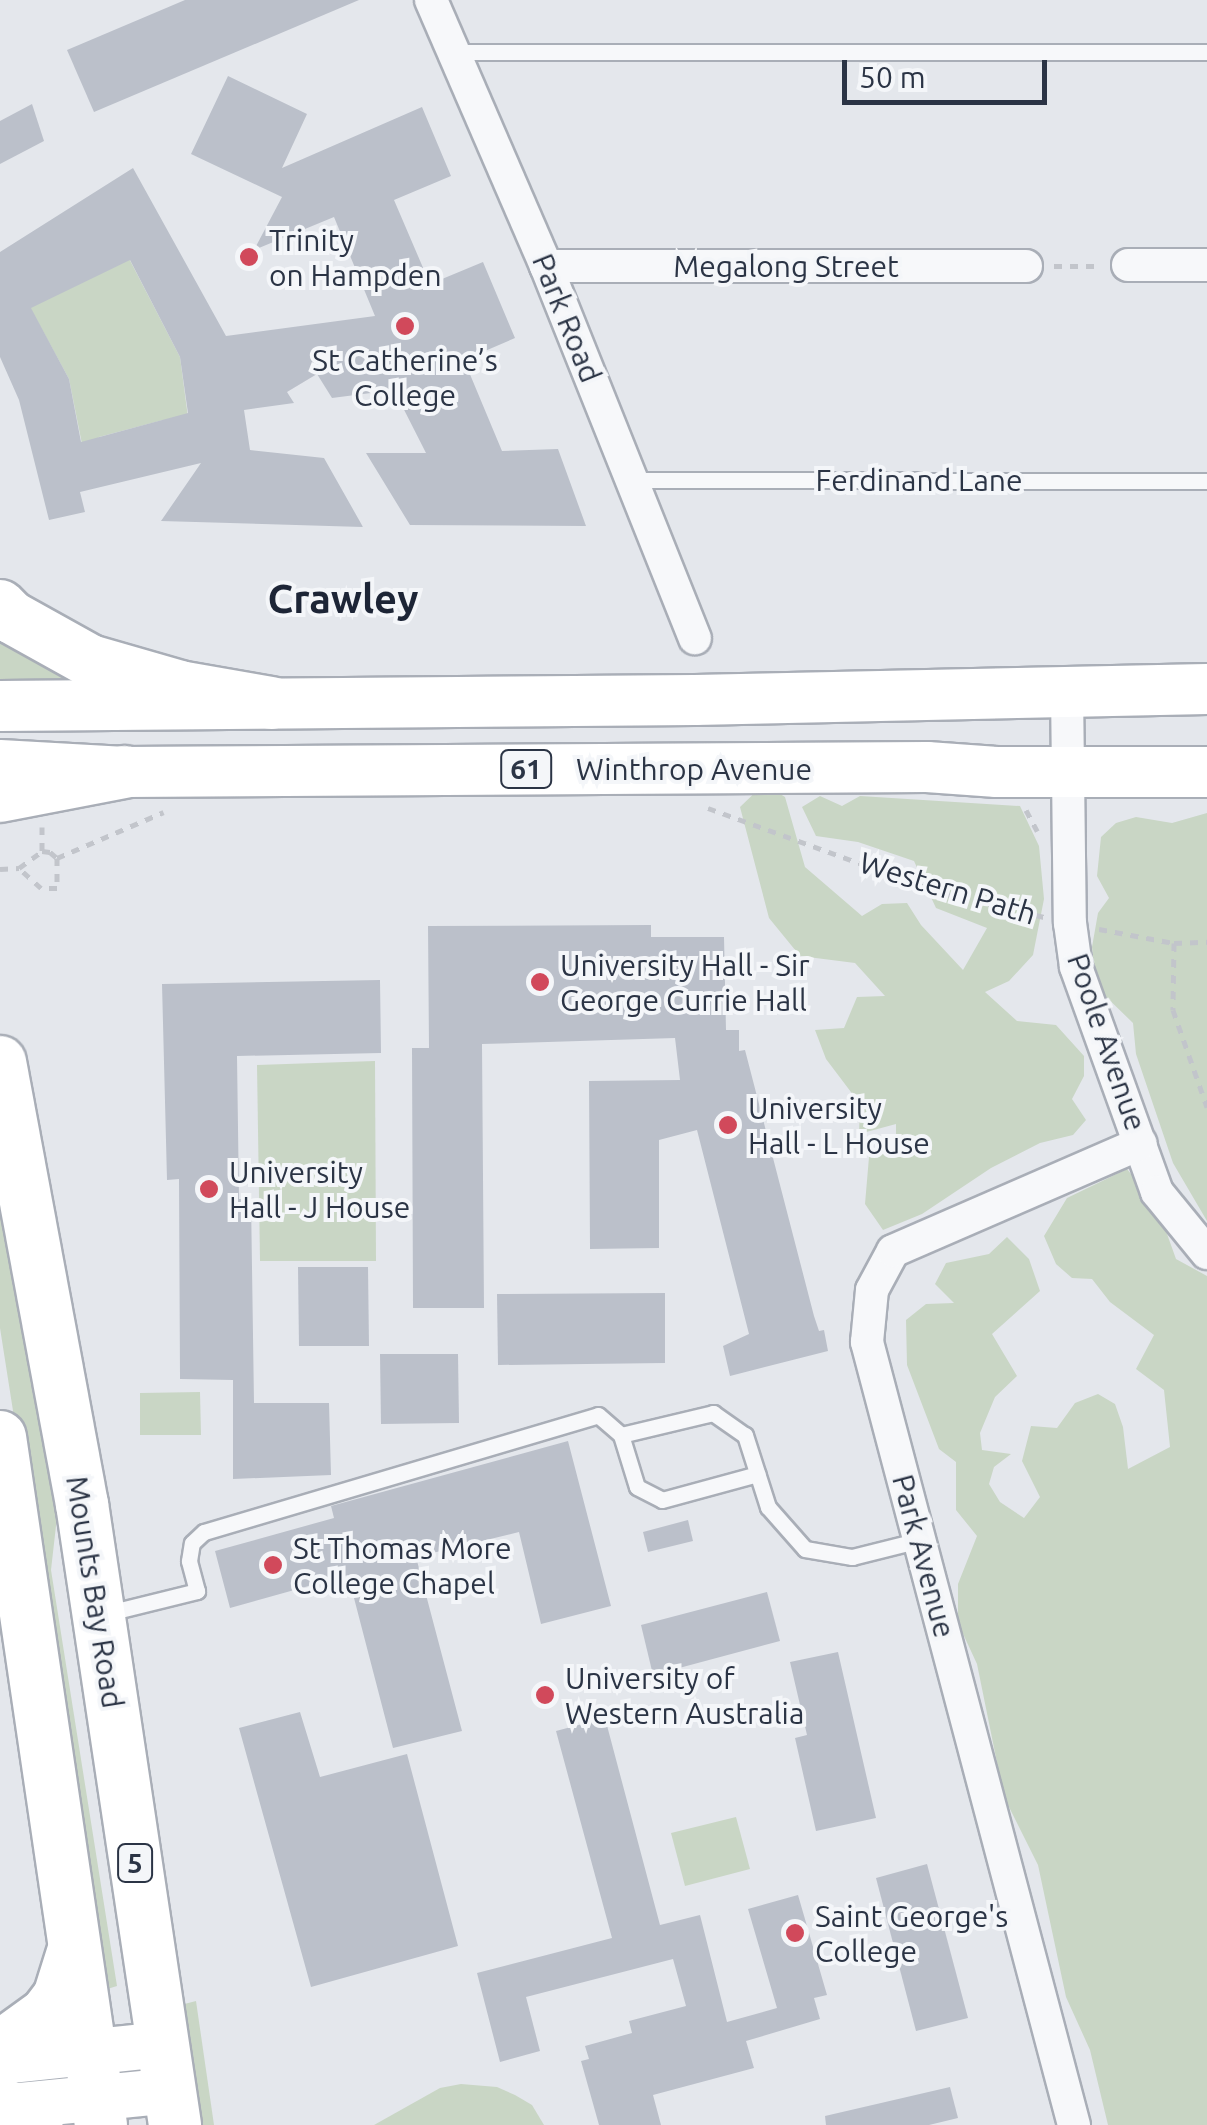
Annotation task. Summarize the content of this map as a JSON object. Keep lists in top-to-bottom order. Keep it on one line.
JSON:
{"streets":{"highway":["61","Mounts Bay Road","5"],"main road":["Winthrop Avenue"],"street":["Megalong Street","Park Road","Poole Avenue","Park Avenue"],"lane":["Ferdinand Lane"],"path":["Western Path"]},"crossings":[["Megalong Street","Park Road"],["Park Road","Ferdinand Lane"],["61","Winthrop Avenue"],["Winthrop Avenue","Poole Avenue"],["Western Path","Poole Avenue"],["Poole Avenue","Park Avenue"]],"districts":["Crawley"],"places":["Trinity on Hampden","St Catherine’s College","University Hall - Sir George Currie Hall","University Hall - L House","University Hall - J House","St Thomas More College Chapel","University of Western Australia","Saint George's College"],"scale_bar":"50 m"}
